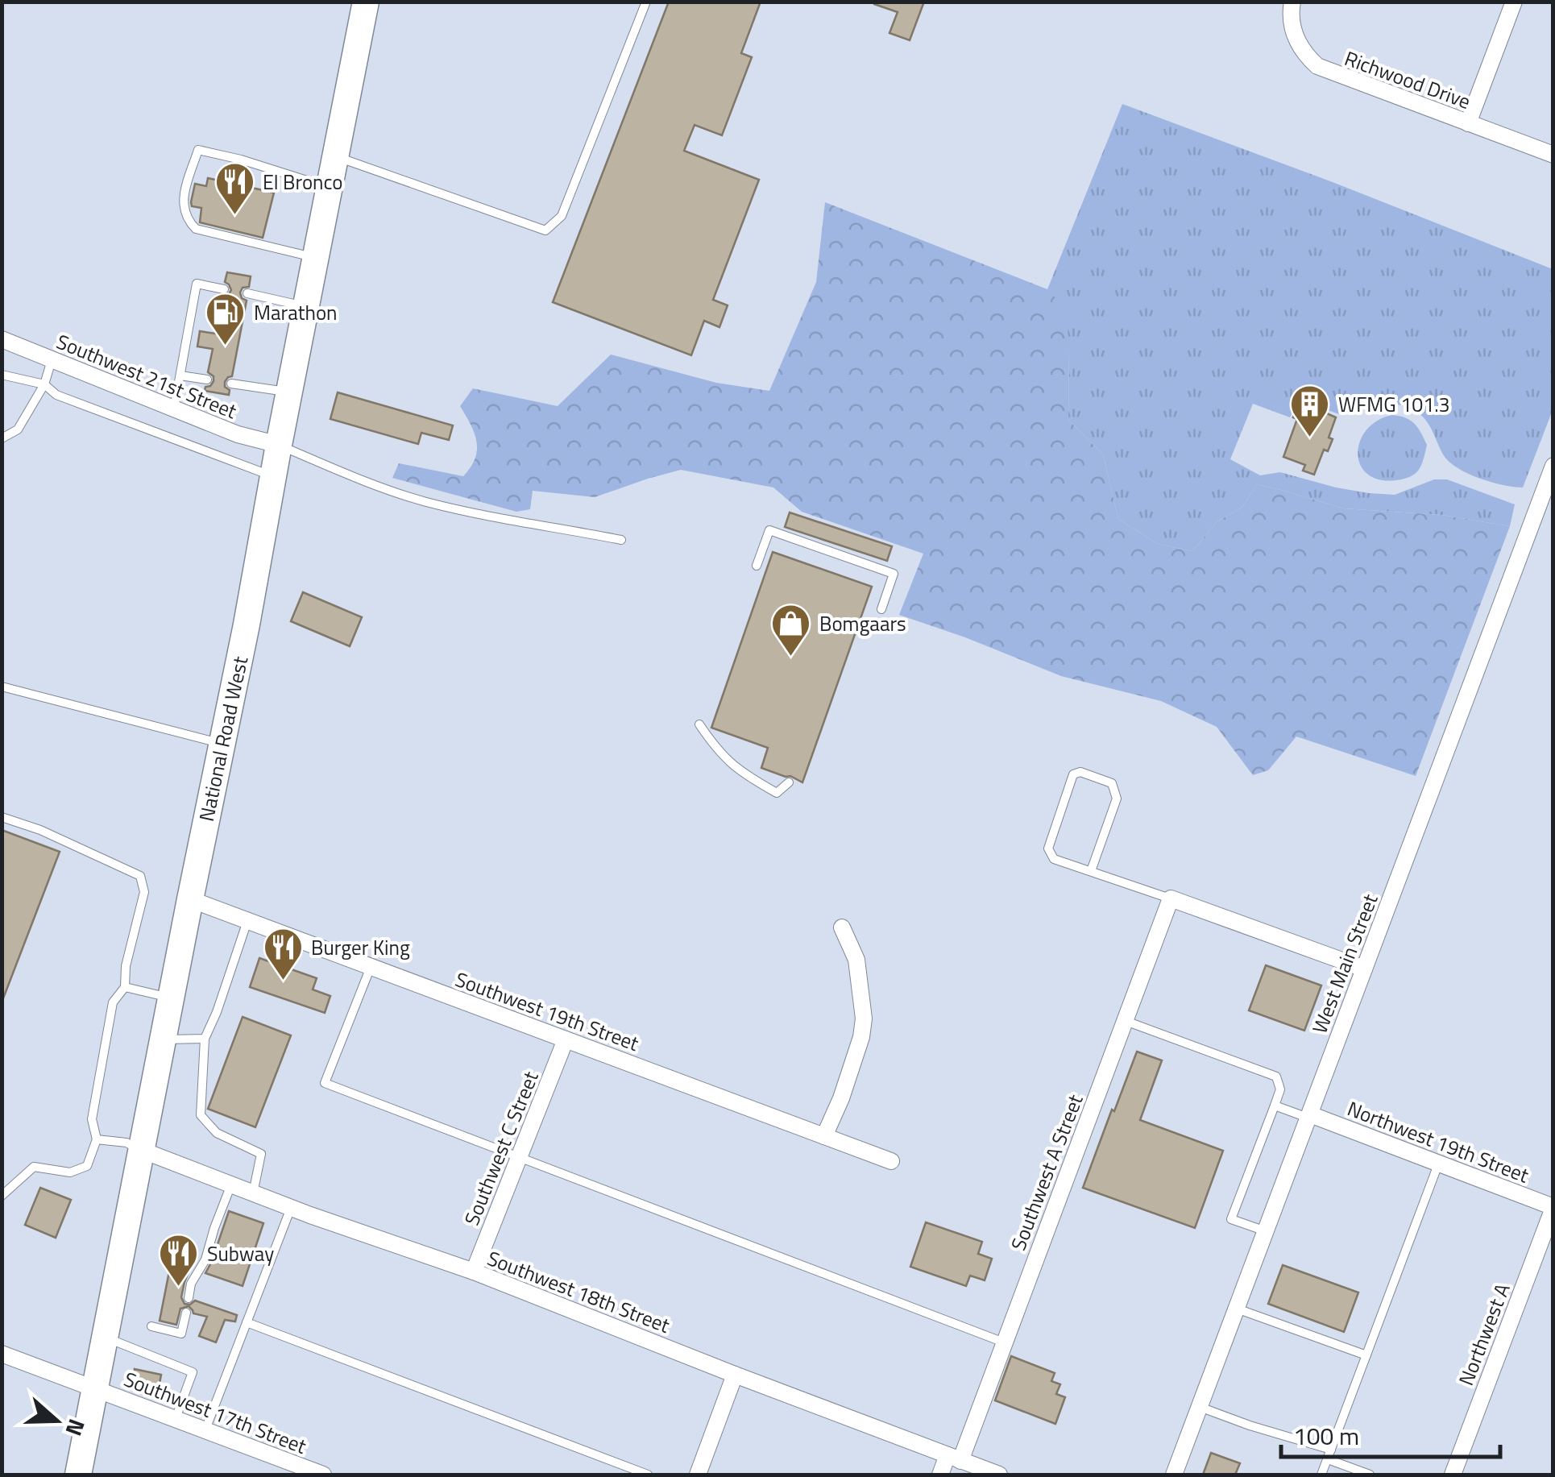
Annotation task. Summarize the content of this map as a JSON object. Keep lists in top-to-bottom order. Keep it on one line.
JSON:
{"streets":{"main road":["National Road West"],"street":["Richwood Drive","Southwest 21st Street","West Main Street","Southwest 19th Street","Northwest 19th Street","Southwest C Street","Southwest A Street","Southwest 18th Street","Northwest A","Southwest 17th Street"]},"crossings":[["Southwest 21st Street","National Road West"],["National Road West","Southwest 19th Street"],["National Road West","Southwest 18th Street"],["National Road West","Southwest 17th Street"],["West Main Street","Northwest 19th Street"],["Southwest 19th Street","Southwest C Street"],["Northwest 19th Street","Northwest A"],["Southwest C Street","Southwest 18th Street"],["Southwest A Street","Southwest 18th Street"]],"places":{"restaurant":["El Bronco","Burger King","Subway"],"fuel station":["Marathon"],"building":["WFMG 101.3"],"shop":["Bomgaars"]},"scale_bar":"100 m","north":"right"}
